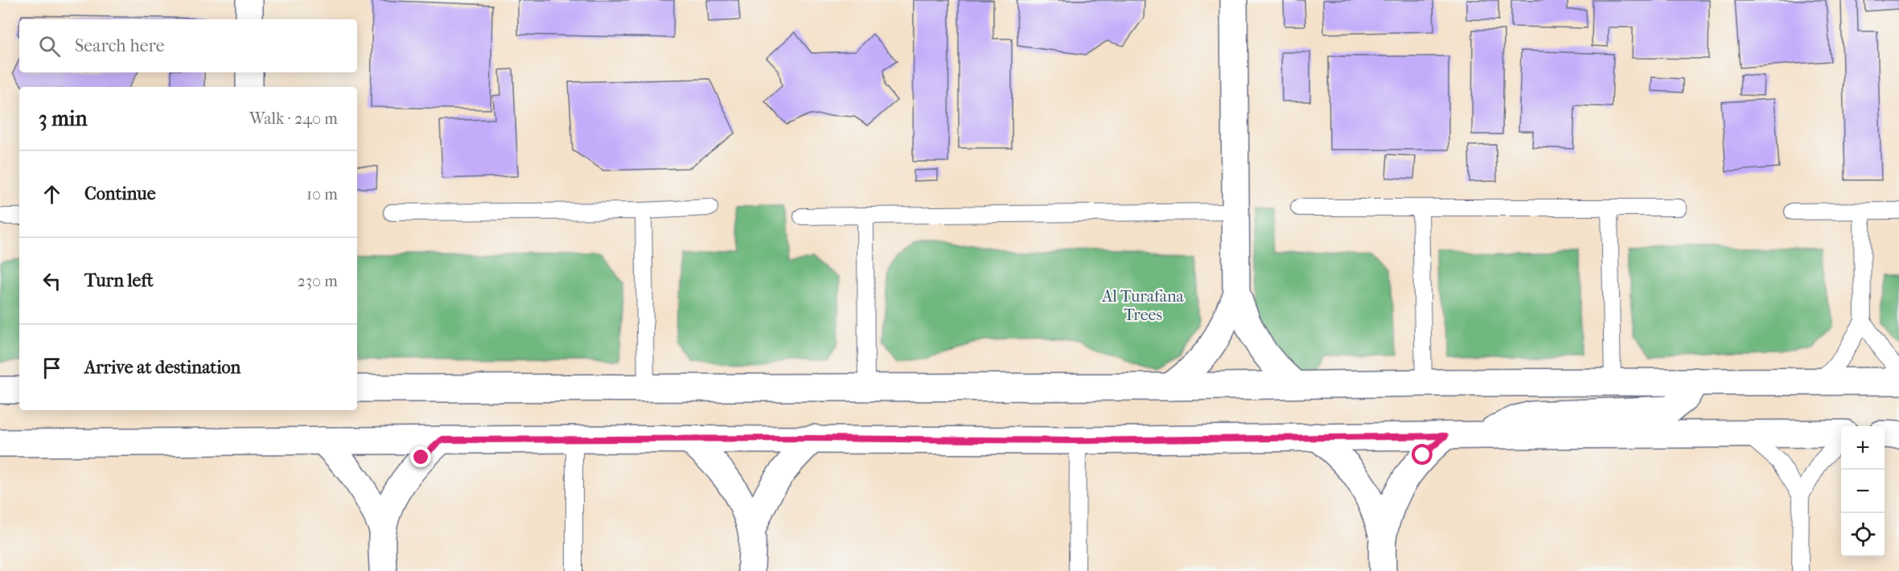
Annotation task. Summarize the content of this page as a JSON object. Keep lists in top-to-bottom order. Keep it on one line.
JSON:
{"parks":["Al Turafana Trees"],"page":{"search":"Search here","heading":["3 min","Walk · 240 m"],"list":[["Continue","10 m"],["Turn left","230 m"],"Arrive at destination"],"map_buttons":["+","−"]}}
